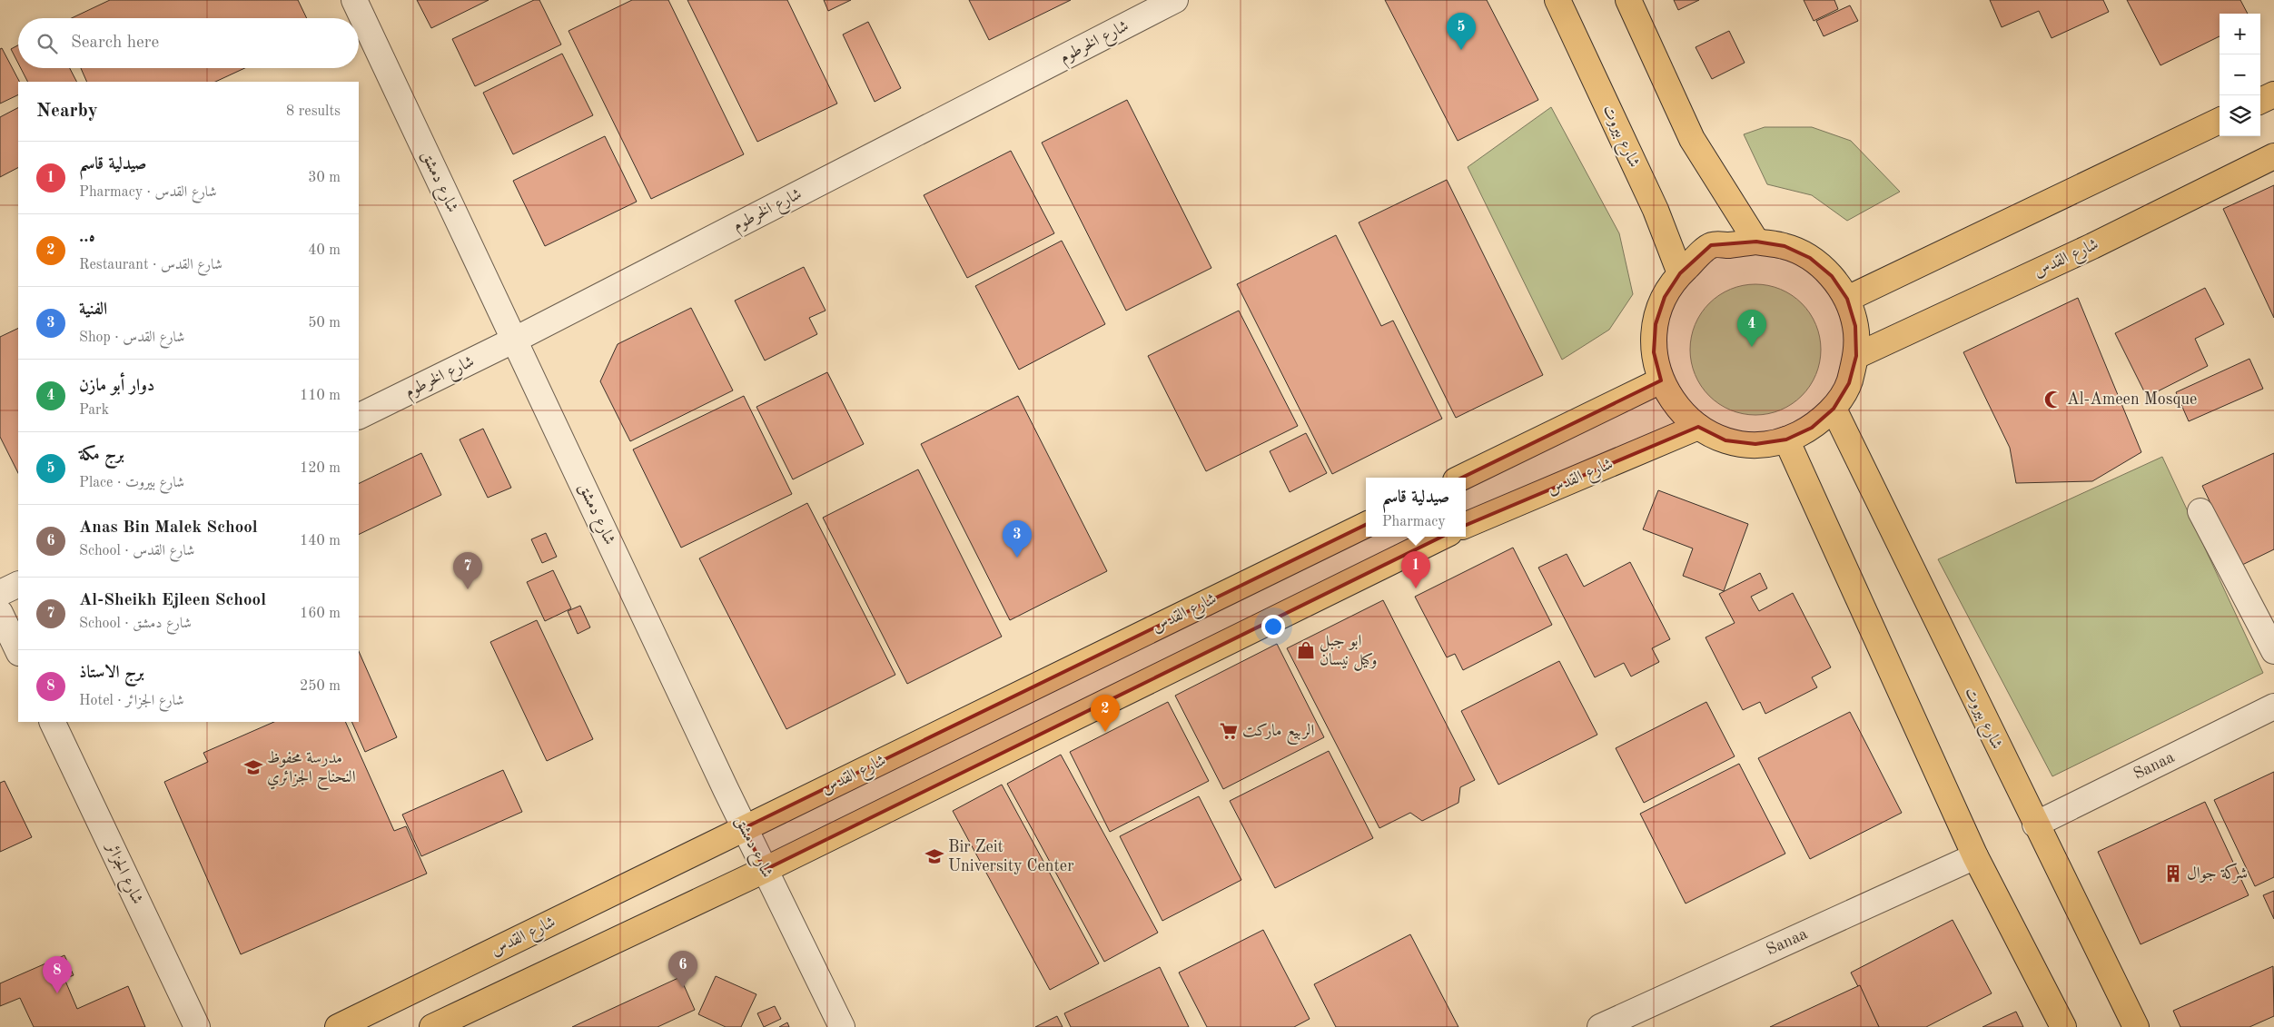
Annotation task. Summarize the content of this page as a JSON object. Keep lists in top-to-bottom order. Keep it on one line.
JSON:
{"streets":{"main road":["شارع بيروت","شارع القدس"],"street":["شارع الخرطوم","شارع دمشق","Sanaa","شارع الجزائر"]},"crossings":[["شارع الخرطوم","شارع دمشق"],["شارع بيروت","Sanaa"],["شارع دمشق","شارع القدس"]],"places":{"mosque":["Al-Ameen Mosque"],"shop":["ابو جبل وكيل نيسان"],"supermarket":["الربيع ماركت"],"school or university":["مدرسة محفوظ النحناح الجزائري","Bir Zeit University Center"],"building":["شركة جوال"]},"page":{"pins":["5","4","3","1","7","2","6","8"],"map_buttons":["+","−"],"search":"Search here","heading":["Nearby","8 results"],"list":[{"mark":"1","name":"صيدلية قاسم","note":"Pharmacy · شارع القدس","value":"30 m"},{"mark":"2","name":"..ه","note":"Restaurant · شارع القدس","value":"40 m"},{"mark":"3","name":"الفنية","note":"Shop · شارع القدس","value":"50 m"},{"mark":"4","name":"دوار أبو مازن","note":"Park","value":"110 m"},{"mark":"5","name":"برج مكة","note":"Place · شارع بيروت","value":"120 m"},{"mark":"6","name":"Anas Bin Malek School","note":"School · شارع القدس","value":"140 m"},{"mark":"7","name":"Al-Sheikh Ejleen School","note":"School · شارع دمشق","value":"160 m"},{"mark":"8","name":"برج الاستاذ","note":"Hotel · شارع الجزائر","value":"250 m"}],"popup":["صيدلية قاسم","Pharmacy"]}}
